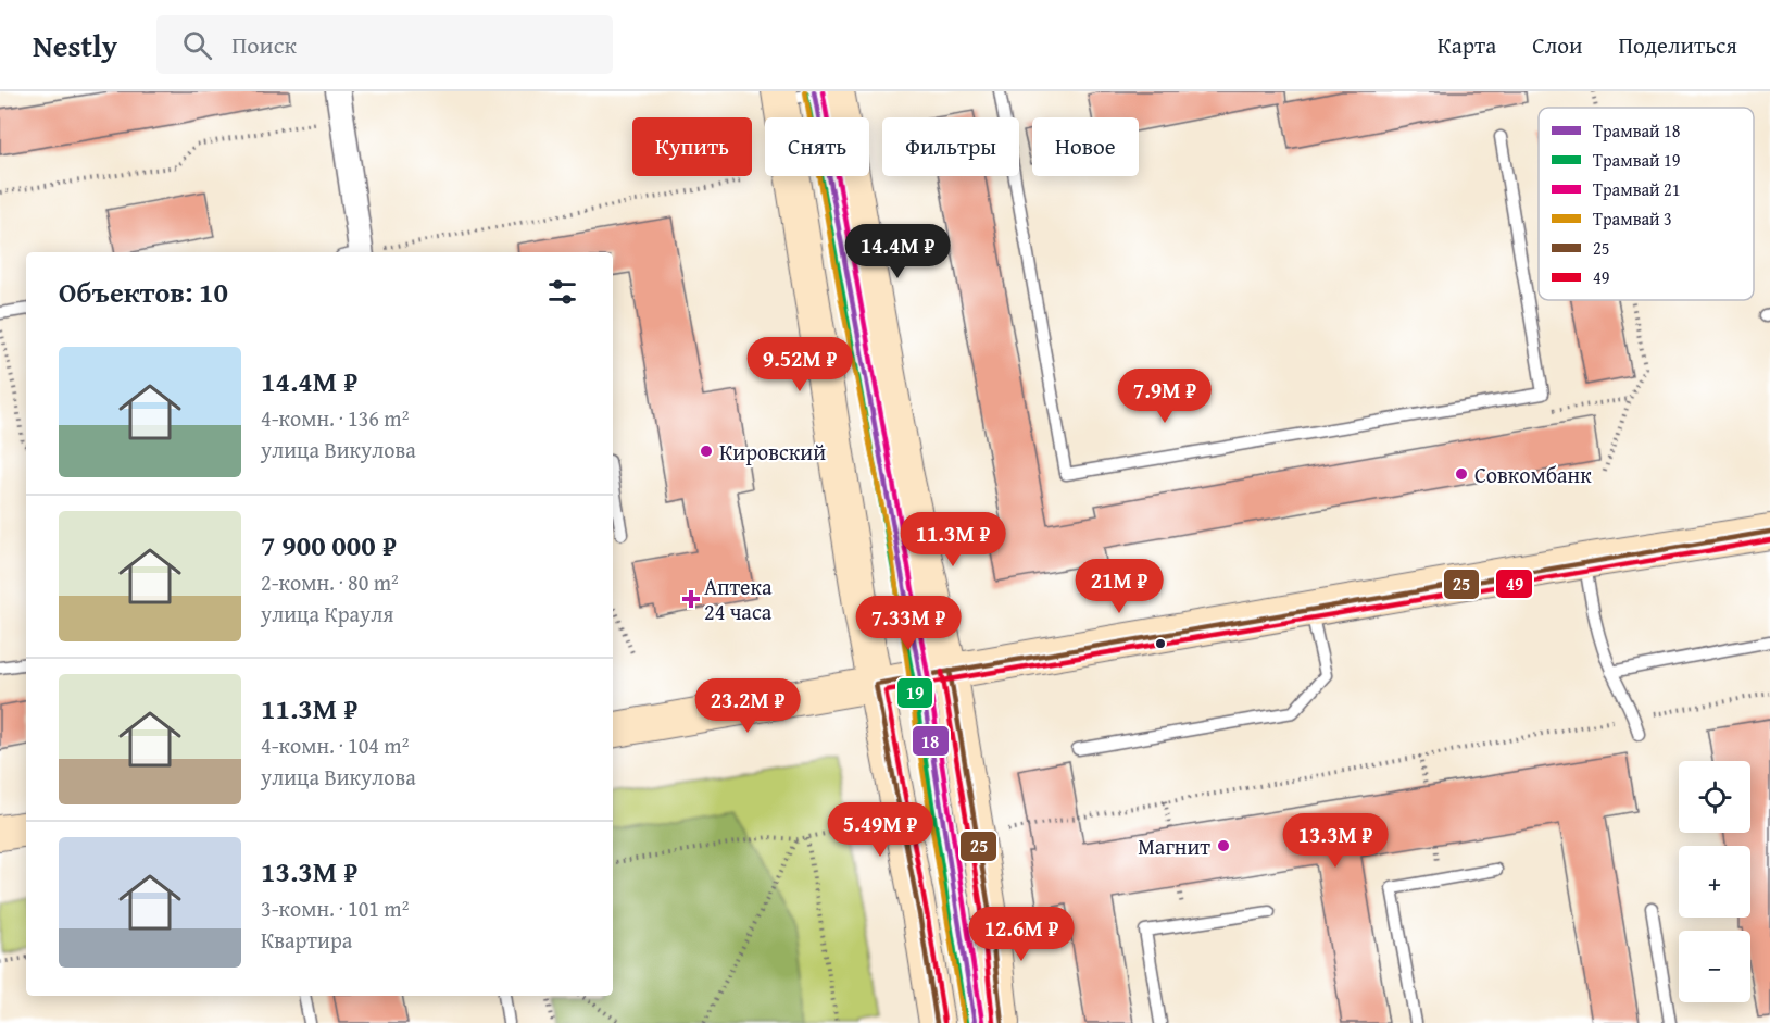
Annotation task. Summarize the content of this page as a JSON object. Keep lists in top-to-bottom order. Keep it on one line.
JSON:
{"places":{"other":["Кировский","Совкомбанк","Магнит"],"health":["Аптека 24 часа"]},"lines":["tram line 18","tram line 21","tram line 3","tram line 19","transit line 25","transit line 49"],"legend":["Трамвай 18","Трамвай 19","Трамвай 21","Трамвай 3","25","49"],"page":{"header":"Nestly","search":"Поиск","nav":["Карта","Слои","Поделиться"],"chip":["Купить","Снять","Фильтры","Новое"],"price":["14.4M ₽","9.52M ₽","7.9M ₽","11.3M ₽","21M ₽","7.33M ₽","23.2M ₽","5.49M ₽","13.3M ₽","12.6M ₽"],"heading":"Объектов: 10","list":[{"name":"14.4M ₽","note":"4-комн. · 136 m² · улица Викулова"},{"name":"7 900 000 ₽","note":"2-комн. · 80 m² · улица Крауля"},{"name":"11.3M ₽","note":"4-комн. · 104 m² · улица Викулова"},{"name":"13.3M ₽","note":"3-комн. · 101 m² · Квартира"}],"map_buttons":["+","−"]}}
